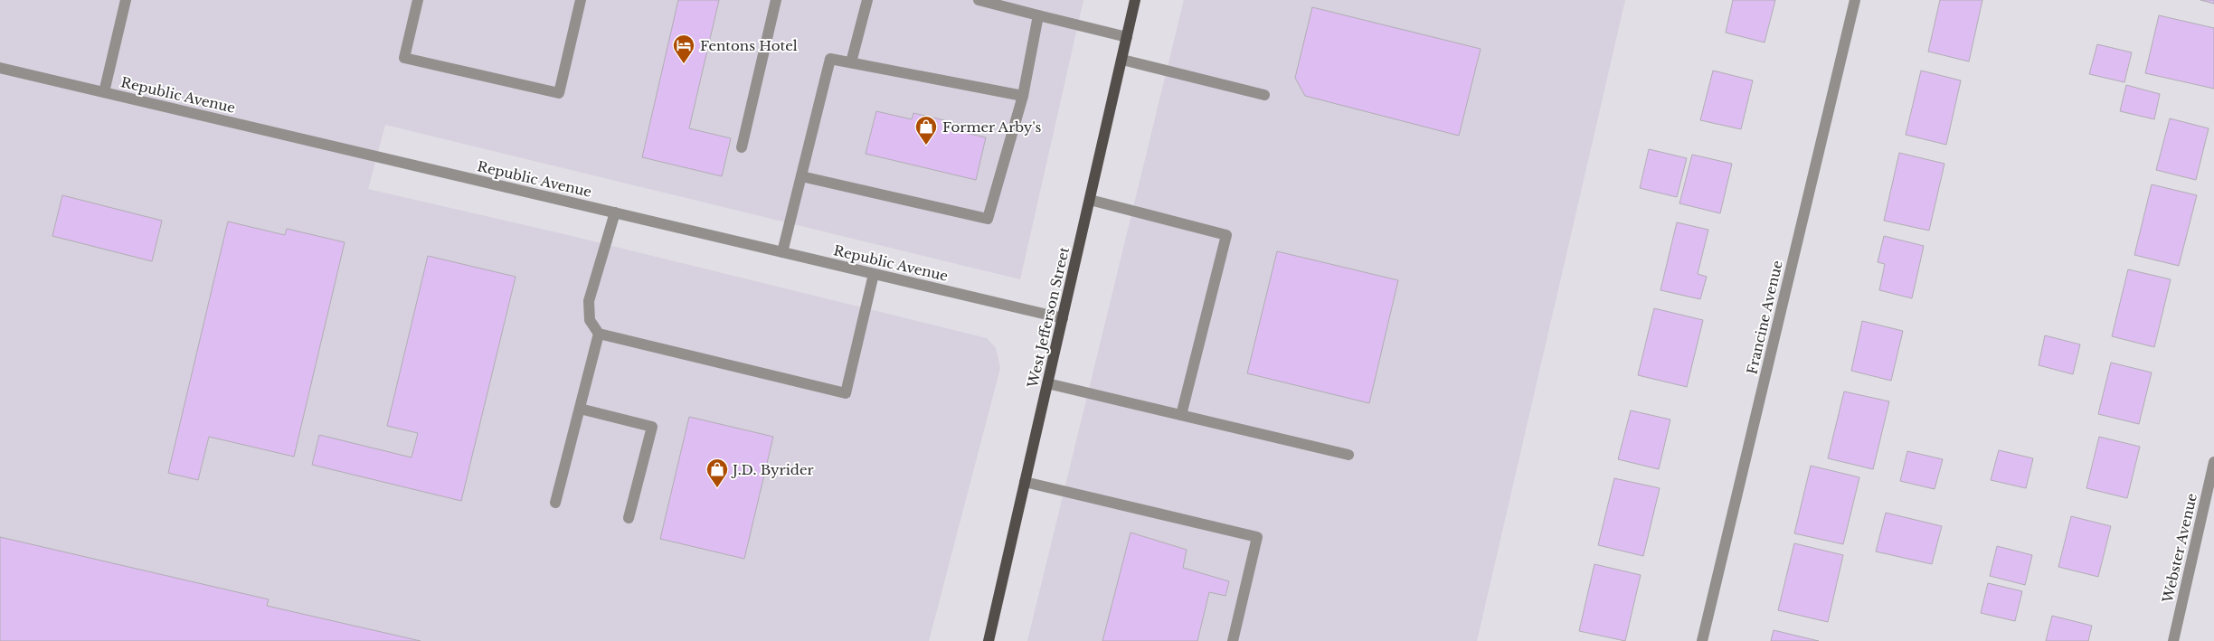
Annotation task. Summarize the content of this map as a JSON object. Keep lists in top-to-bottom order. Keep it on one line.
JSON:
{"streets":{"main road":["West Jefferson Street"],"street":["Republic Avenue","Francine Avenue","Webster Avenue"]},"crossings":[["Republic Avenue","West Jefferson Street"]],"places":{"hotel":["Fentons Hotel"],"shop":["Former Arby's","J.D. Byrider"]}}
